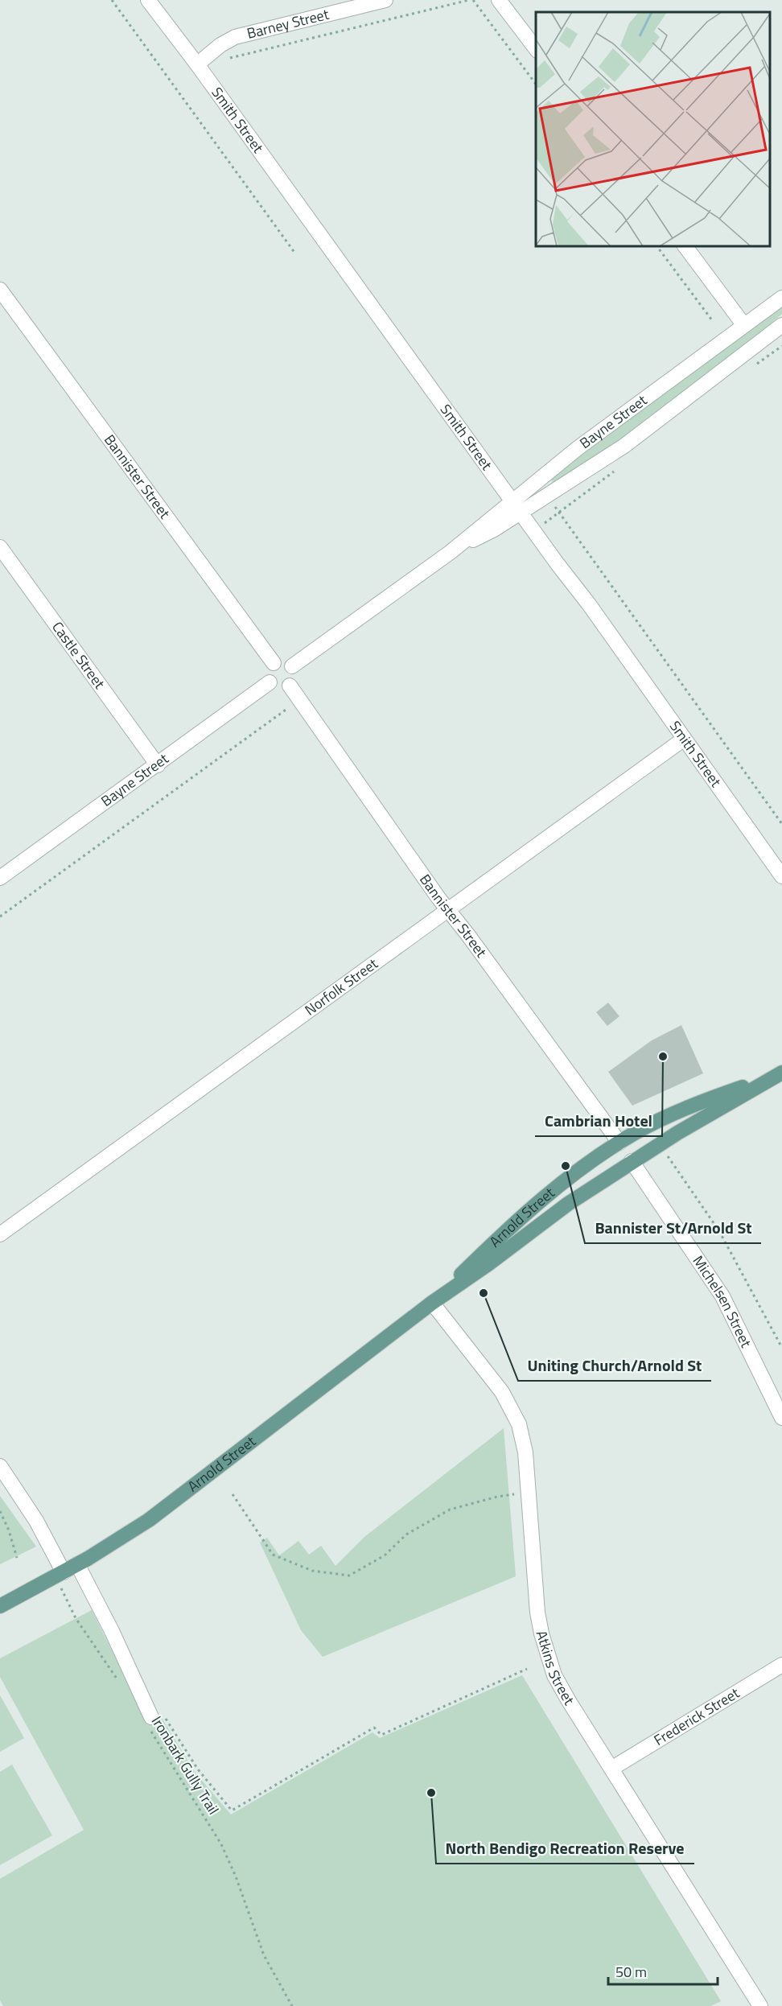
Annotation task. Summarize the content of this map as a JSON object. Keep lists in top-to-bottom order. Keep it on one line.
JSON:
{"streets":{"main road":["Arnold Street","Michelsen Street"],"street":["Barney Street","Smith Street","Bayne Street","Bannister Street","Castle Street","Norfolk Street","Atkins Street","Frederick Street"],"path":["Ironbark Gully Trail"]},"crossings":[["Barney Street","Smith Street"],["Smith Street","Bayne Street"],["Smith Street","Norfolk Street"],["Bayne Street","Bannister Street"],["Bayne Street","Castle Street"],["Bannister Street","Norfolk Street"],["Bannister Street","Arnold Street"],["Bannister Street","Michelsen Street"],["Arnold Street","Michelsen Street"],["Arnold Street","Atkins Street"],["Atkins Street","Frederick Street"]],"places":["Cambrian Hotel","Bannister St/Arnold St","Uniting Church/Arnold St","North Bendigo Recreation Reserve"],"scale_bar":"50 m"}
